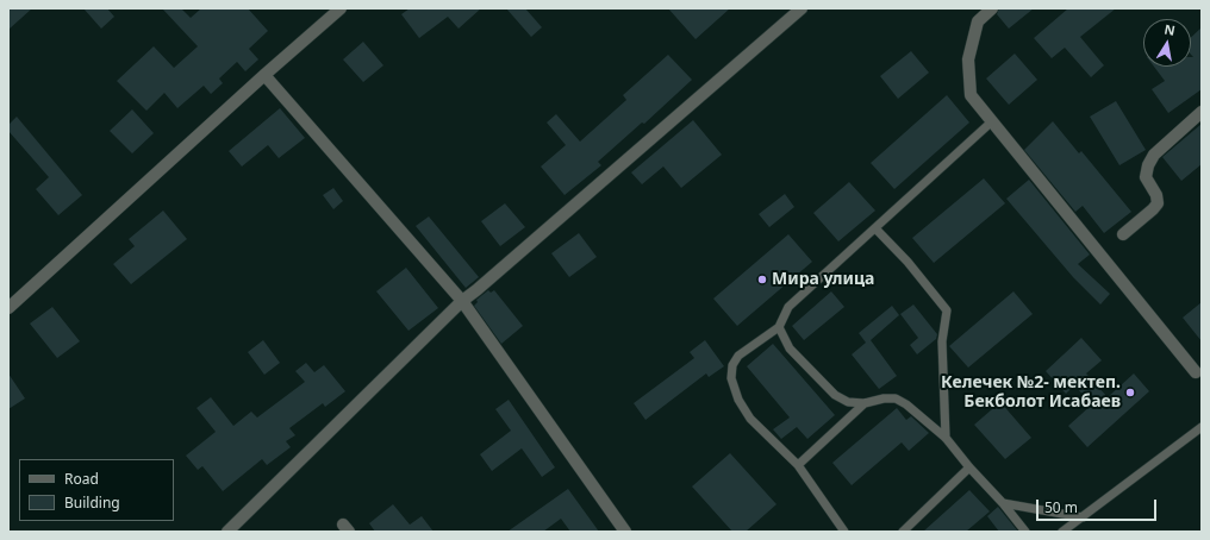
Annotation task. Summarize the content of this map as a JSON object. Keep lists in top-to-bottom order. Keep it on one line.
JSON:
{"places":["Мира улица","Келечек №2- мектеп. Бекболот Исабаев"],"legend":["Road","Building"],"scale_bar":"50 m","north":"top"}
